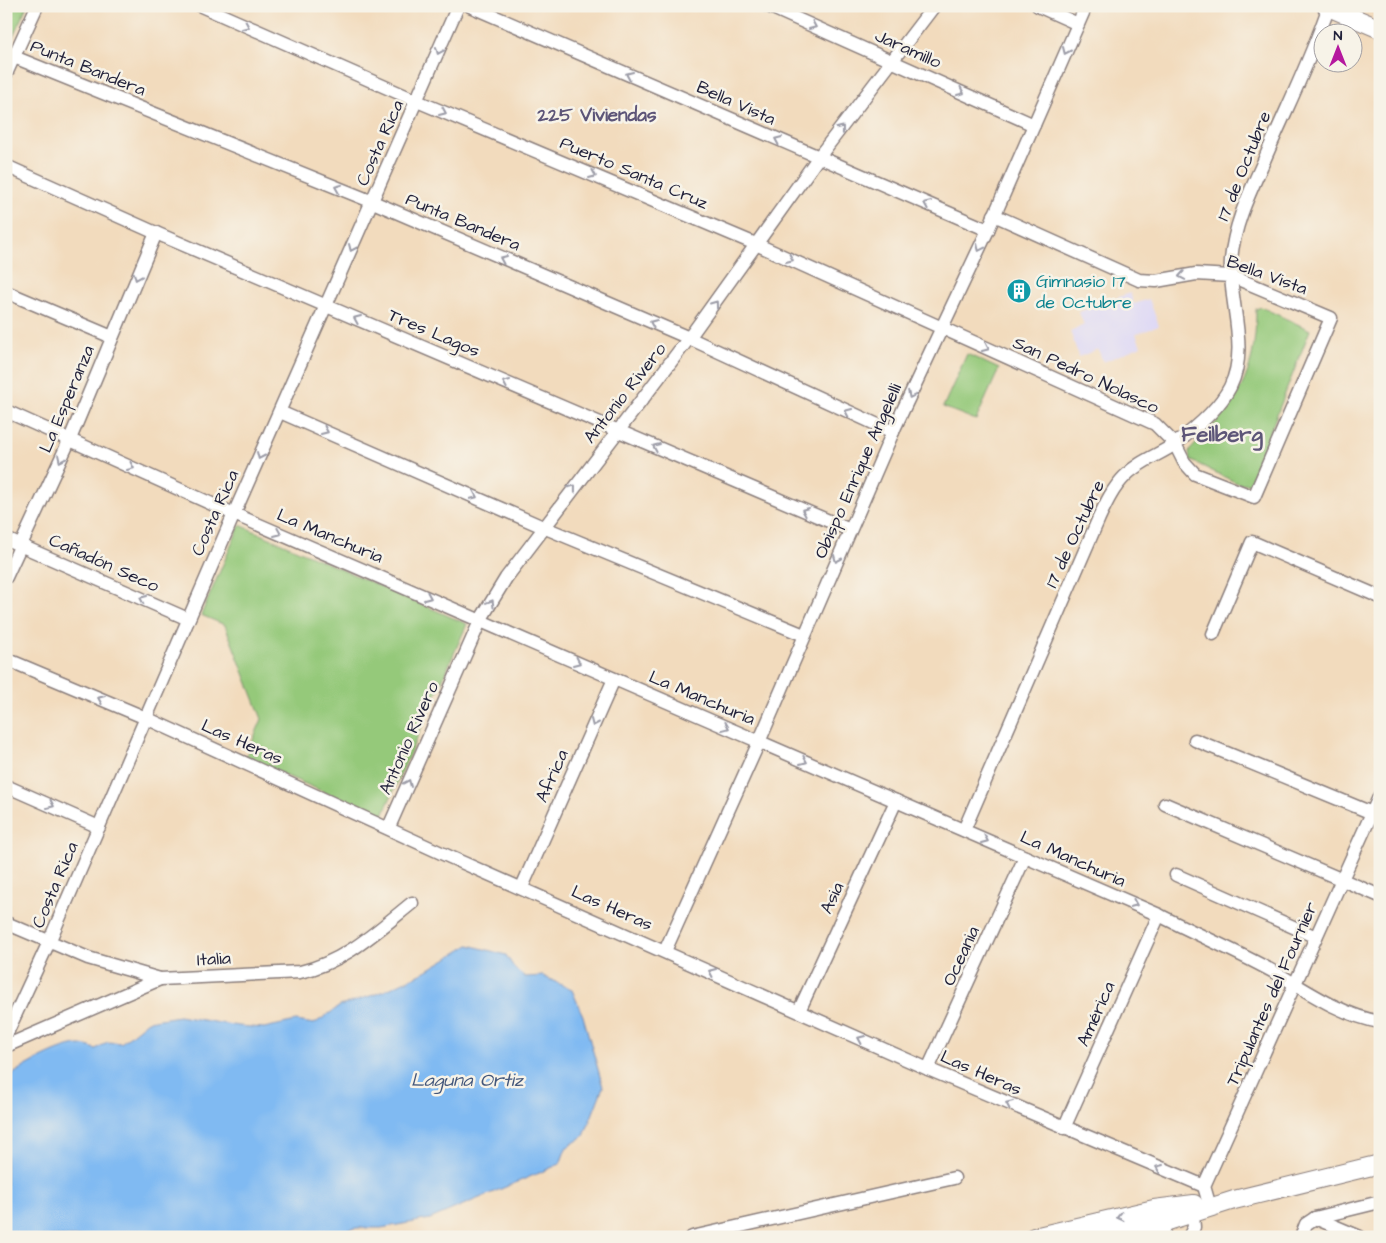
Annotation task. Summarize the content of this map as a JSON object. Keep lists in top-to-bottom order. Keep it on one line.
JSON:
{"streets":{"street":["Jaramillo","Punta Bandera","Bella Vista","Costa Rica","17 de Octubre","Puerto Santa Cruz","Tres Lagos","San Pedro Nolasco","Antonio Rivero","La Esperanza","Obispo Enrique Angelelli","La Manchuria","Cañadón Seco","Las Heras","Africa","Asia","Oceania","Italia","Tripulantes del Fournier","América"]},"crossings":[["Jaramillo","Antonio Rivero"],["Jaramillo","Obispo Enrique Angelelli"],["Punta Bandera","Costa Rica"],["Punta Bandera","Antonio Rivero"],["Punta Bandera","Obispo Enrique Angelelli"],["Bella Vista","17 de Octubre"],["Bella Vista","San Pedro Nolasco"],["Bella Vista","Antonio Rivero"],["Bella Vista","Obispo Enrique Angelelli"],["Costa Rica","Puerto Santa Cruz"],["Costa Rica","Tres Lagos"],["Costa Rica","La Manchuria"],["Costa Rica","Cañadón Seco"],["Costa Rica","Las Heras"],["Costa Rica","Italia"],["17 de Octubre","San Pedro Nolasco"],["17 de Octubre","La Manchuria"],["Puerto Santa Cruz","San Pedro Nolasco"],["Puerto Santa Cruz","Antonio Rivero"],["Puerto Santa Cruz","Obispo Enrique Angelelli"],["Tres Lagos","Antonio Rivero"],["Tres Lagos","La Esperanza"],["Tres Lagos","Obispo Enrique Angelelli"],["San Pedro Nolasco","Obispo Enrique Angelelli"],["Antonio Rivero","La Manchuria"],["Antonio Rivero","Las Heras"],["La Esperanza","La Manchuria"],["La Esperanza","Cañadón Seco"],["Obispo Enrique Angelelli","La Manchuria"],["Obispo Enrique Angelelli","Las Heras"],["La Manchuria","Africa"],["La Manchuria","Asia"],["La Manchuria","Oceania"],["La Manchuria","Tripulantes del Fournier"],["La Manchuria","América"],["Las Heras","Africa"],["Las Heras","Asia"],["Las Heras","Oceania"],["Las Heras","Tripulantes del Fournier"],["Las Heras","América"]],"one_way":["Jaramillo","Punta Bandera","Bella Vista","Puerto Santa Cruz","Tres Lagos","San Pedro Nolasco","Antonio Rivero","La Esperanza","Obispo Enrique Angelelli","Cañadón Seco","Las Heras","Africa"],"districts":["225 Viviendas","Feilberg"],"water":["Laguna Ortiz"],"places":{"building":["Gimnasio 17 de Octubre"]},"north":"top"}
